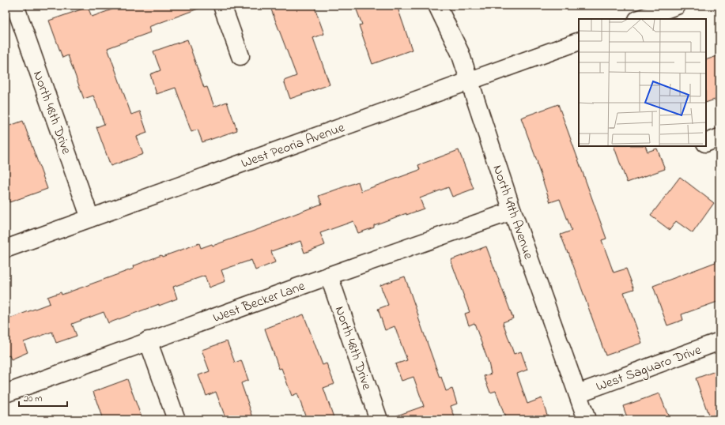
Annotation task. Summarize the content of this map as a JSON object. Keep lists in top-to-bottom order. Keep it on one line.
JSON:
{"streets":{"street":["North 48th Drive","West Peoria Avenue","North 49th Avenue","West Becker Lane","West Saguaro Drive"]},"crossings":[["North 48th Drive","West Peoria Avenue"],["North 48th Drive","West Becker Lane"],["West Peoria Avenue","North 49th Avenue"],["North 49th Avenue","West Becker Lane"],["North 49th Avenue","West Saguaro Drive"]],"scale_bar":"20 m"}
